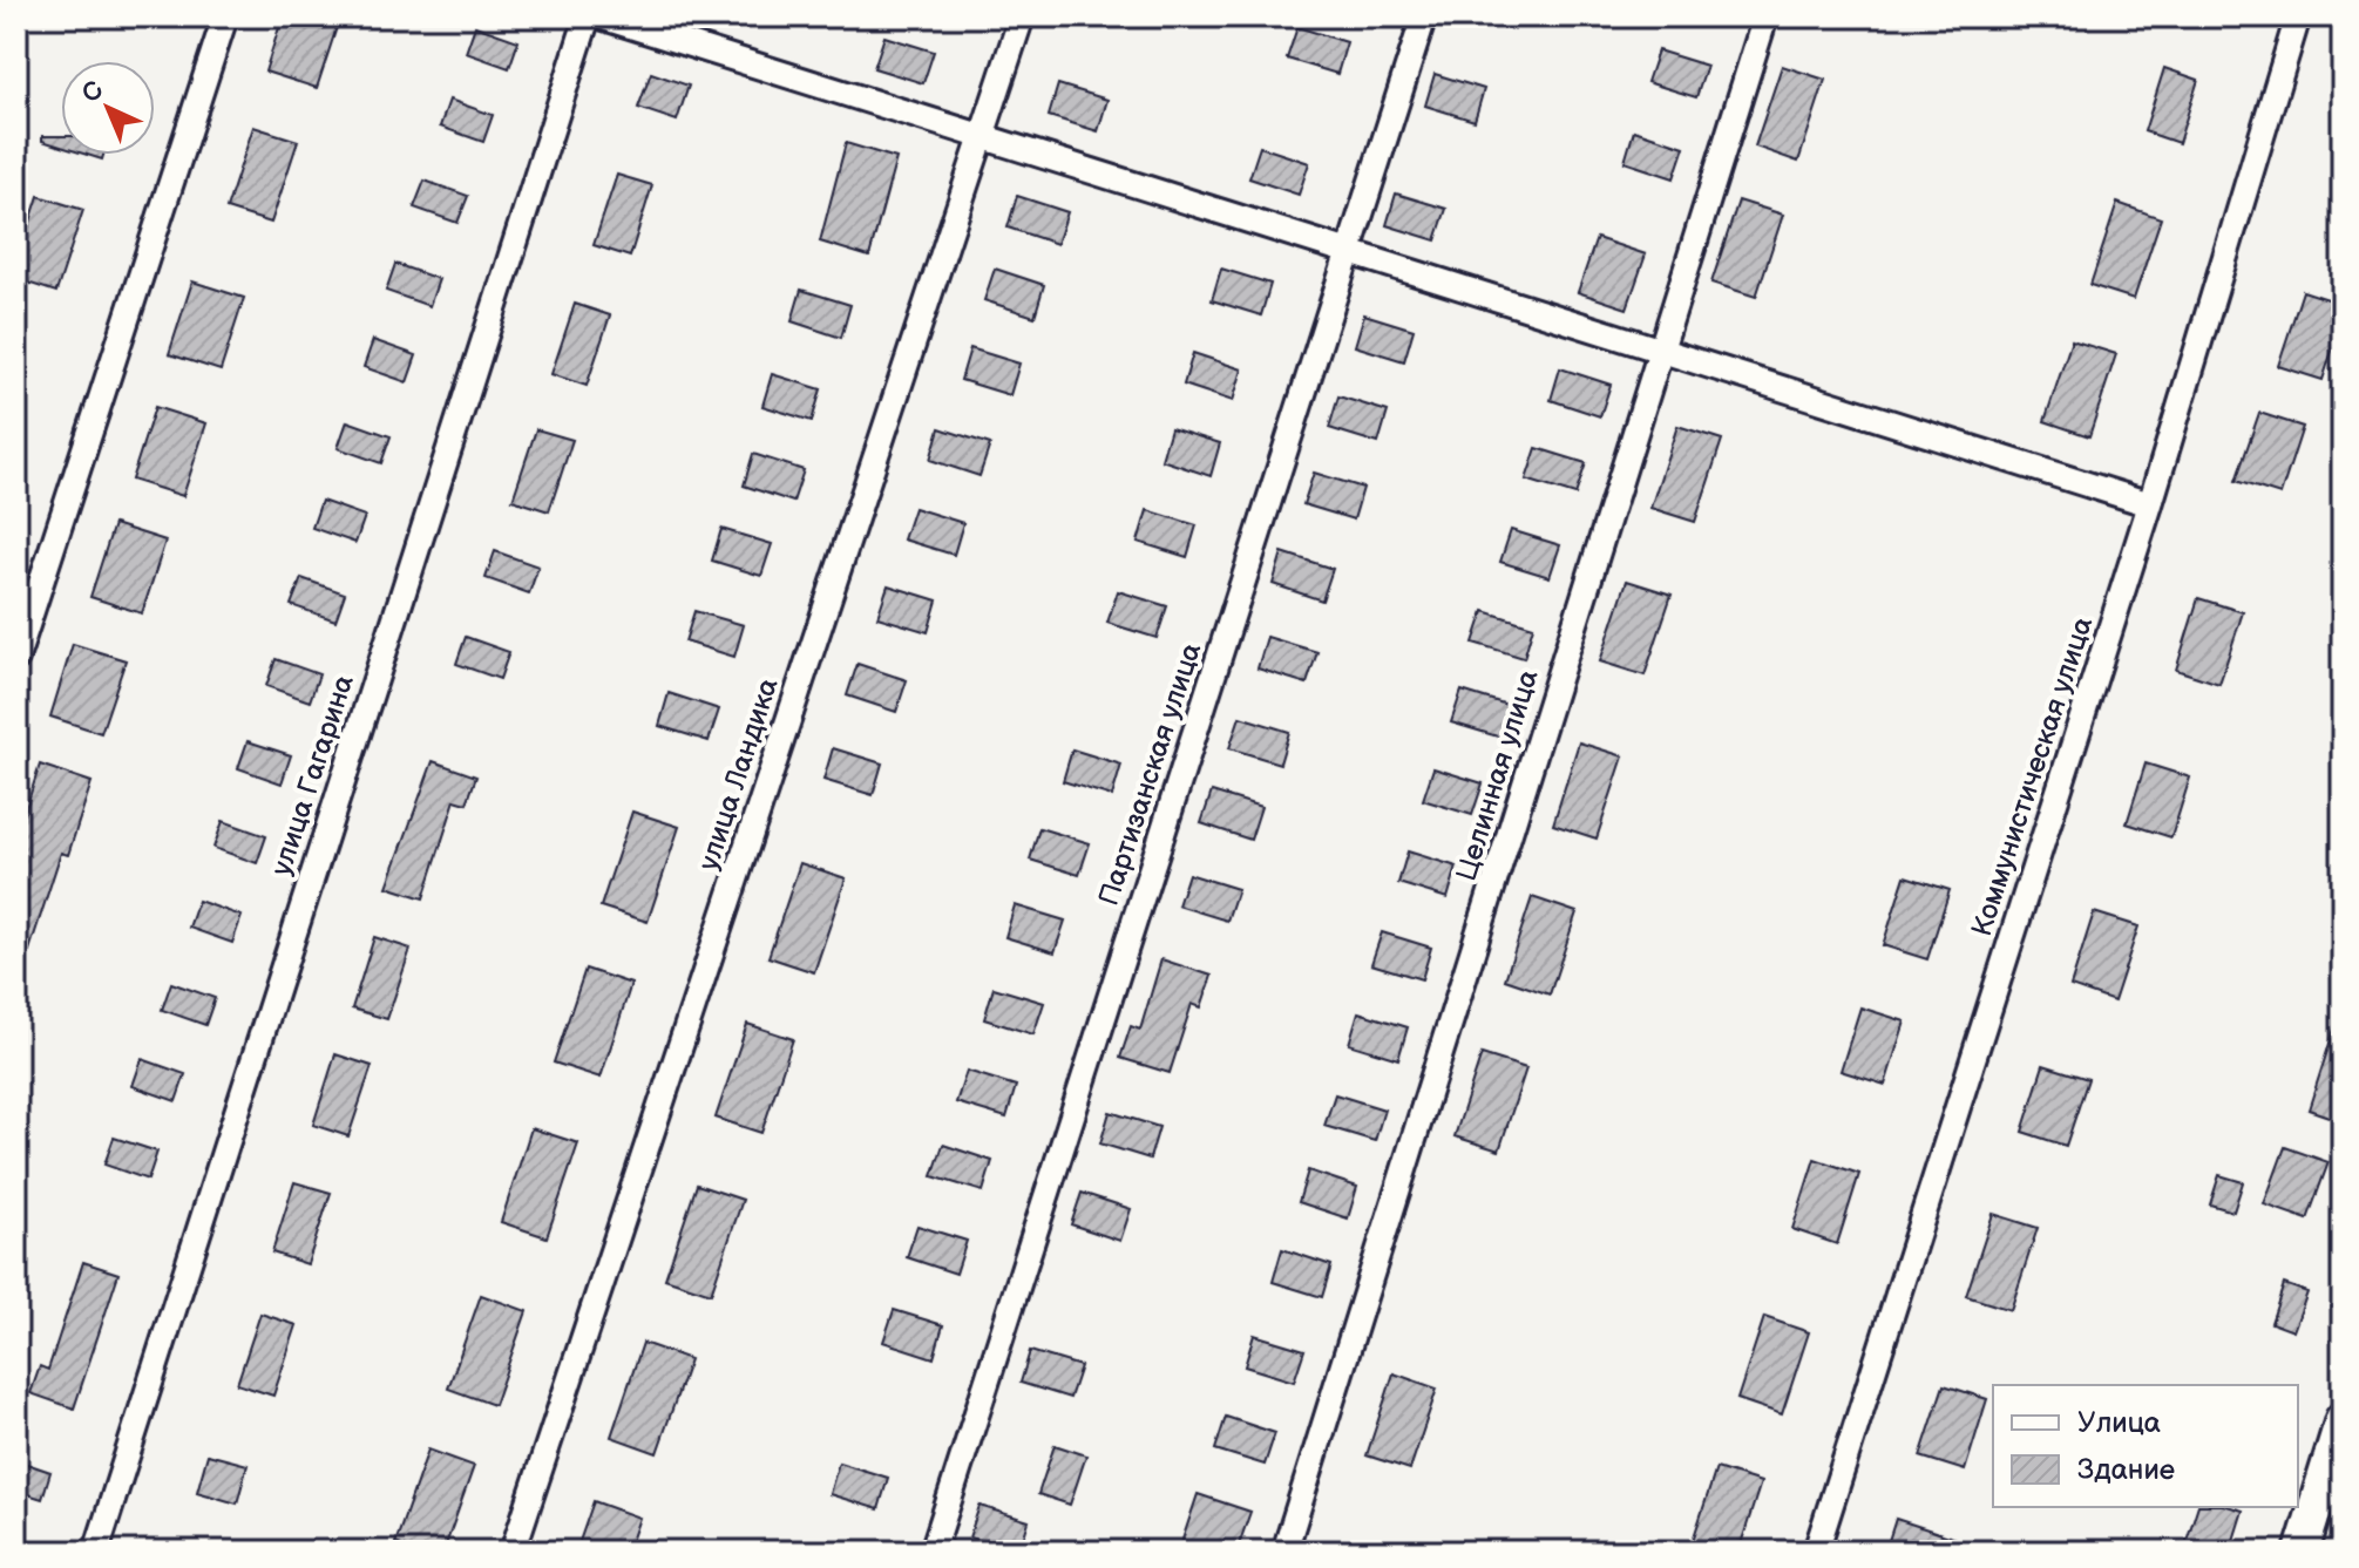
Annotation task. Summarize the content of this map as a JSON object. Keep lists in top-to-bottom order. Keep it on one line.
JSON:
{"streets":{"street":["улица Ландика","Партизанская улица","улица Гагарина","Целинная улица","Коммунистическая улица"]},"legend":["Улица","Здание"],"north":"top left"}
